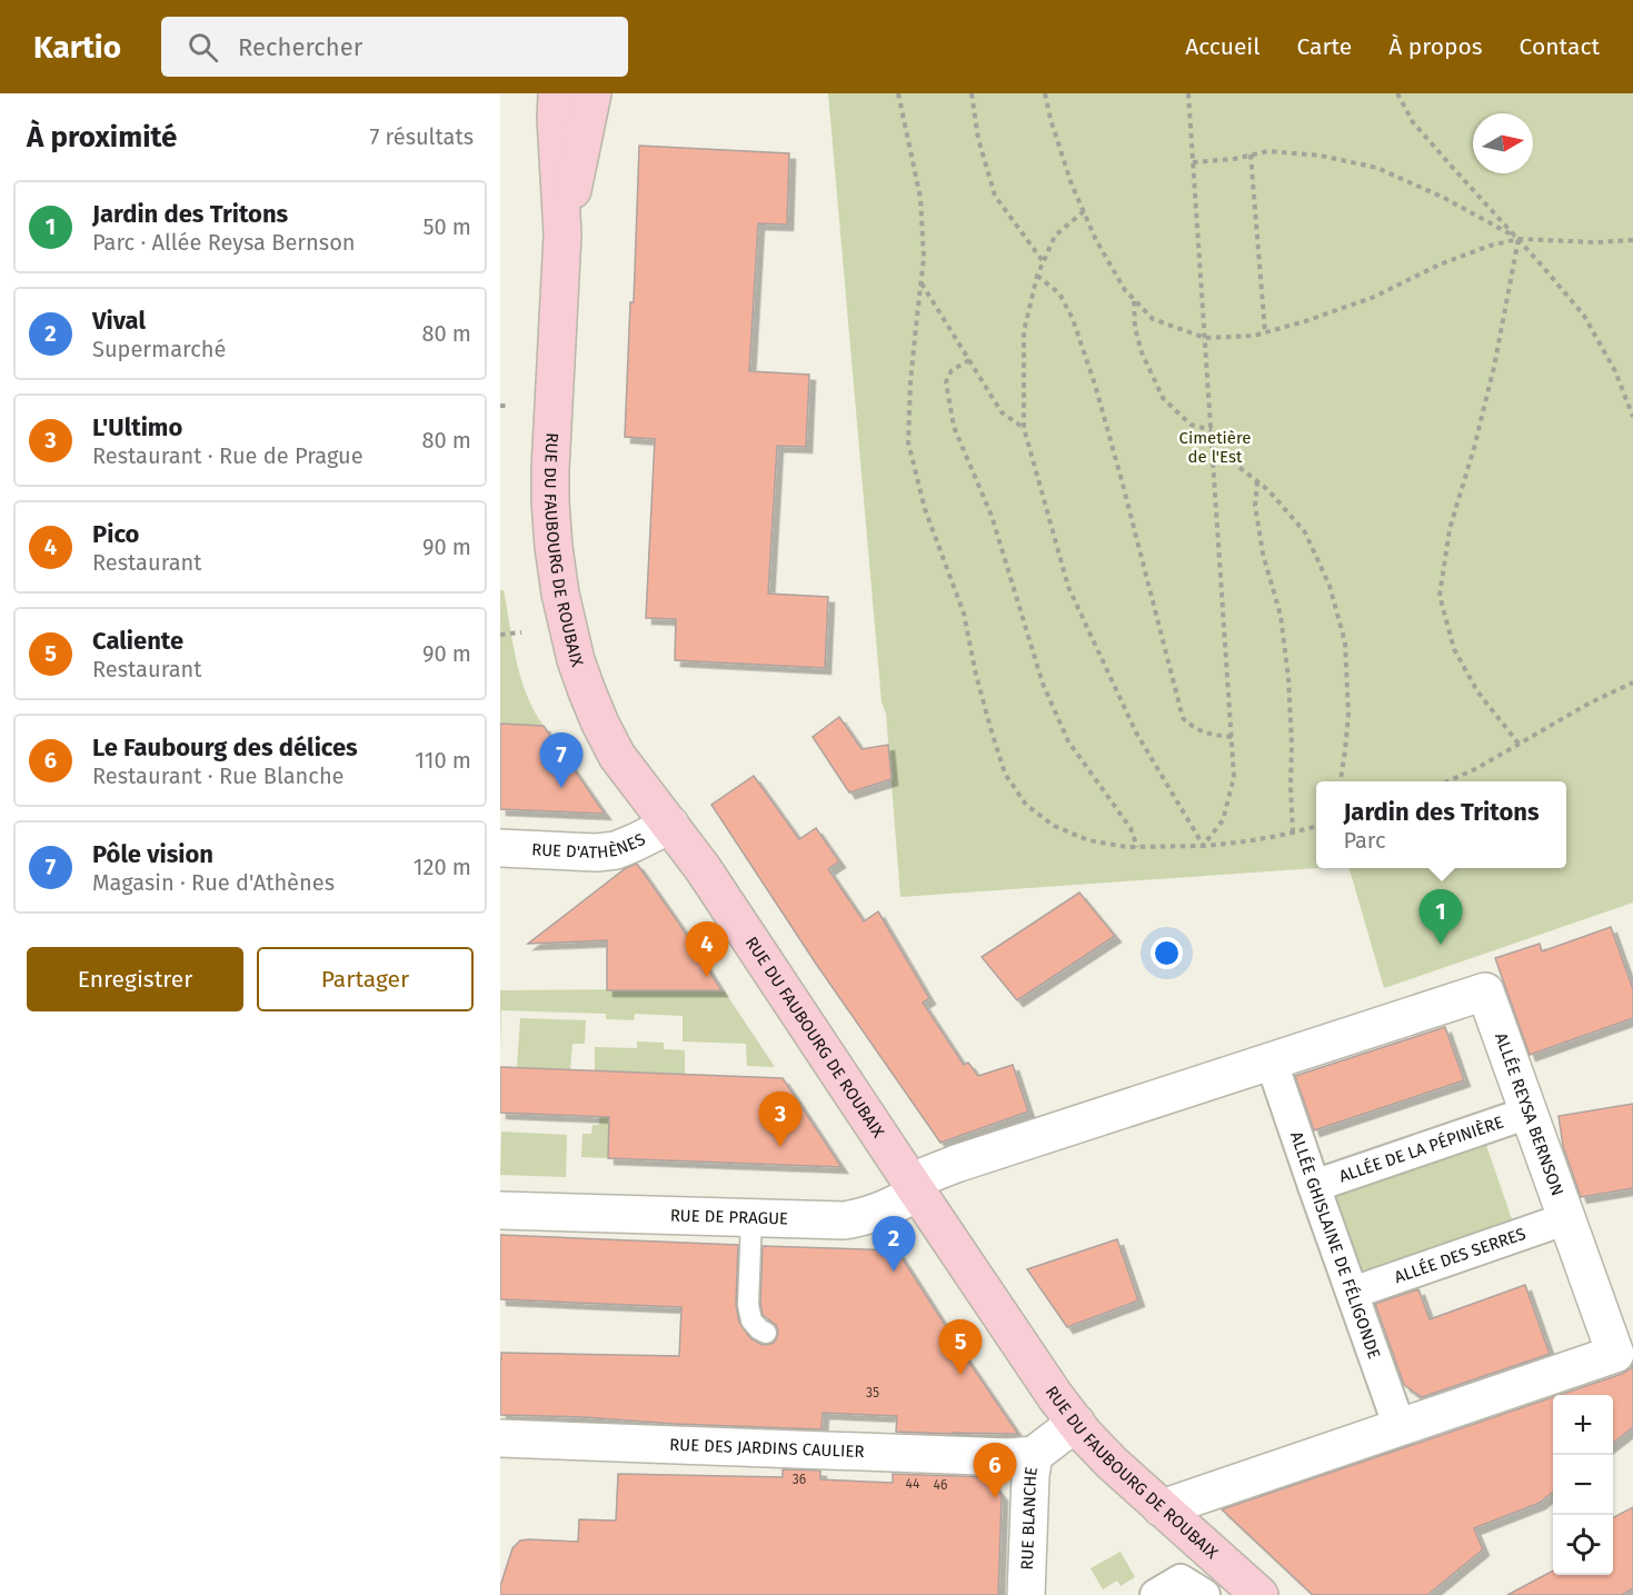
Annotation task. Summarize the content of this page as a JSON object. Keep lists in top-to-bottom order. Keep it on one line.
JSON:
{"streets":{"main road":["RUE DU FAUBOURG DE ROUBAIX"],"street":["RUE D'ATHÈNES","ALLÉE REYSA BERNSON","ALLÉE DE LA PÉPINIÈRE","RUE DE PRAGUE","ALLÉE GHISLAINE DE FÉLIGONDE","ALLÉE DES SERRES","RUE DES JARDINS CAULIER","RUE BLANCHE"]},"crossings":[["RUE DU FAUBOURG DE ROUBAIX","RUE D'ATHÈNES"],["RUE DU FAUBOURG DE ROUBAIX","ALLÉE REYSA BERNSON"],["RUE DU FAUBOURG DE ROUBAIX","RUE DE PRAGUE"],["RUE DU FAUBOURG DE ROUBAIX","RUE BLANCHE"],["ALLÉE REYSA BERNSON","ALLÉE DE LA PÉPINIÈRE"],["ALLÉE REYSA BERNSON","RUE DE PRAGUE"],["ALLÉE REYSA BERNSON","ALLÉE GHISLAINE DE FÉLIGONDE"],["ALLÉE REYSA BERNSON","ALLÉE DES SERRES"],["ALLÉE DE LA PÉPINIÈRE","ALLÉE GHISLAINE DE FÉLIGONDE"],["ALLÉE GHISLAINE DE FÉLIGONDE","ALLÉE DES SERRES"],["RUE DES JARDINS CAULIER","RUE BLANCHE"]],"parks":["Cimetière de l'Est"],"house_numbers":["35","36","44","46"],"north":"right","page":{"header":"Kartio","search":"Rechercher","nav":["Accueil","Carte","À propos","Contact"],"heading":["À proximité","7 résultats"],"list":[{"mark":"1","name":"Jardin des Tritons","note":"Parc · Allée Reysa Bernson","value":"50 m"},{"mark":"2","name":"Vival","note":"Supermarché","value":"80 m"},{"mark":"3","name":"L'Ultimo","note":"Restaurant · Rue de Prague","value":"80 m"},{"mark":"4","name":"Pico","note":"Restaurant","value":"90 m"},{"mark":"5","name":"Caliente","note":"Restaurant","value":"90 m"},{"mark":"6","name":"Le Faubourg des délices","note":"Restaurant · Rue Blanche","value":"110 m"},{"mark":"7","name":"Pôle vision","note":"Magasin · Rue d'Athènes","value":"120 m"}],"pins":["7","1","4","3","2","5","6"],"popup":["Jardin des Tritons","Parc"],"buttons":["Enregistrer","Partager"],"map_buttons":["+","−"]}}
